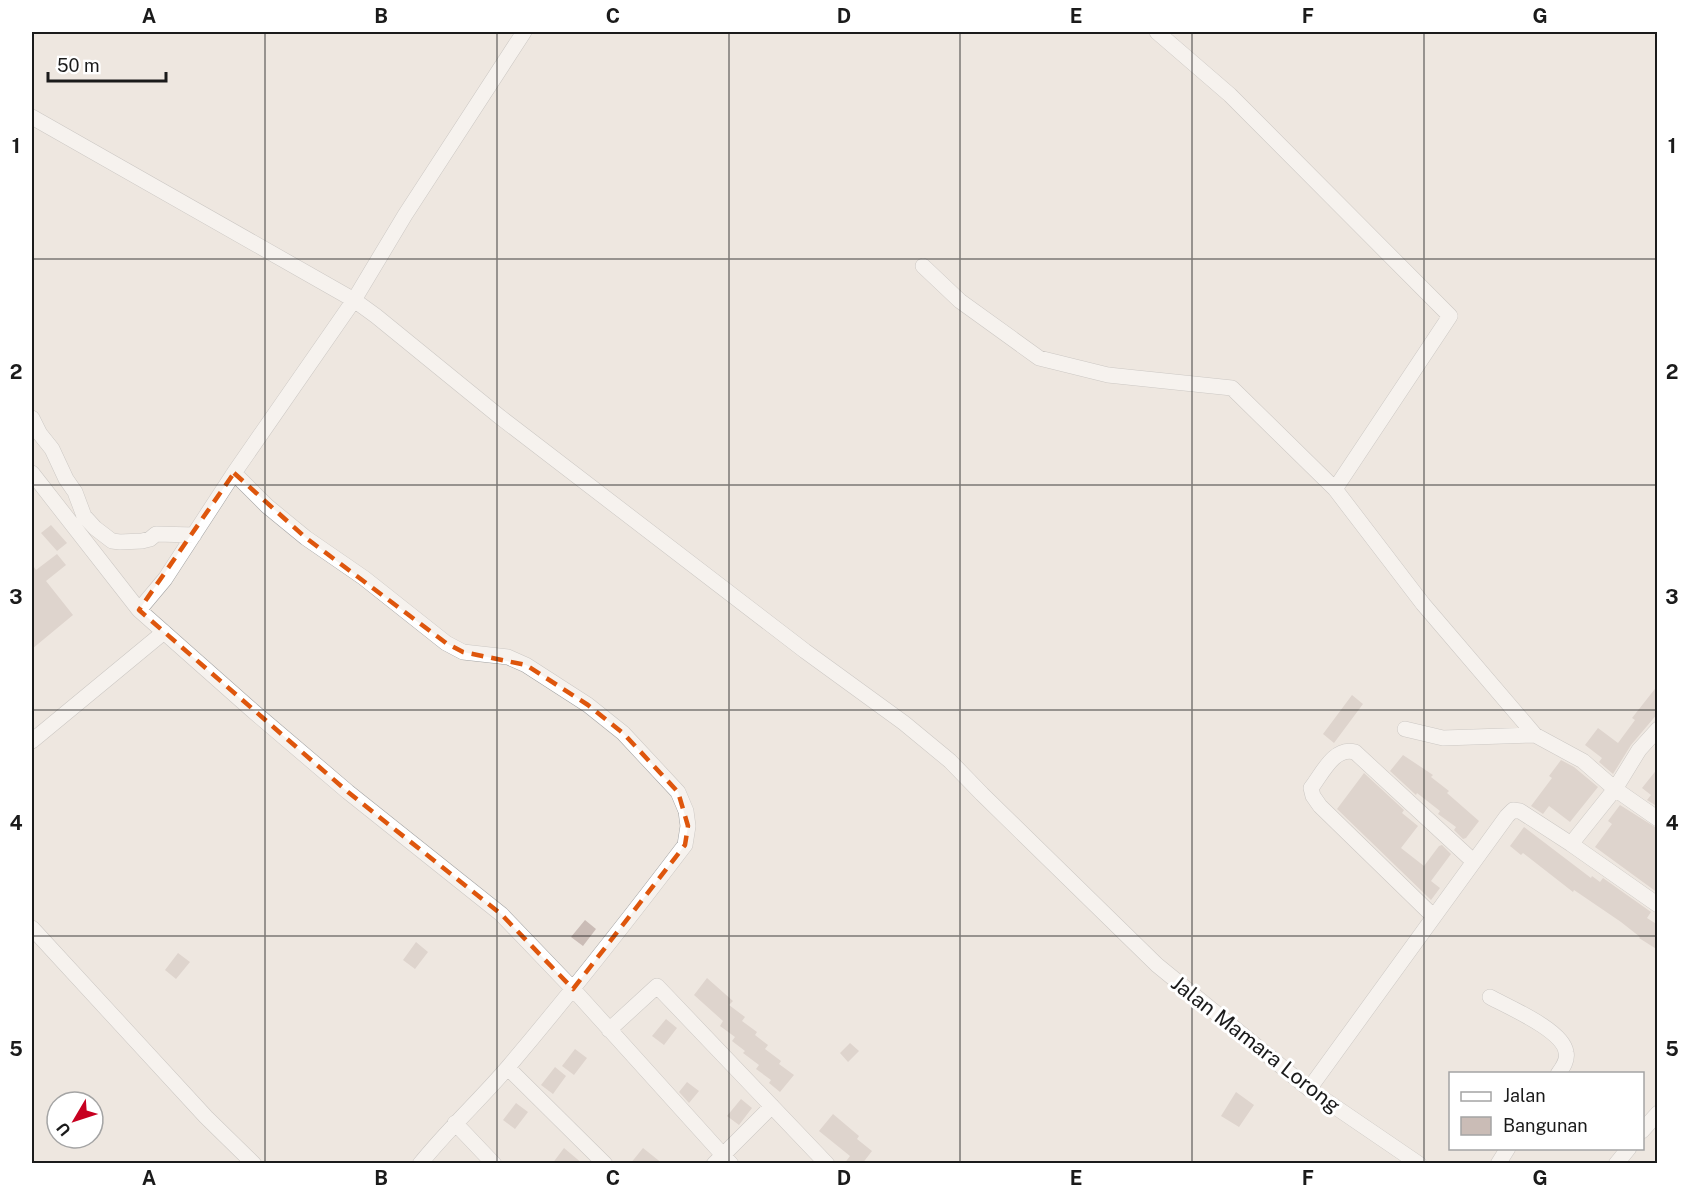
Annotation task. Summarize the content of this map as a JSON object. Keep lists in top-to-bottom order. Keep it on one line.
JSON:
{"streets":{"street":["Jalan Mamara Lorong"]},"legend":["Jalan","Bangunan"],"scale_bar":"50 m","north":"bottom left","grid":{"columns":["A","B","C","D","E","F","G"],"rows":["1","2","3","4","5"]}}
